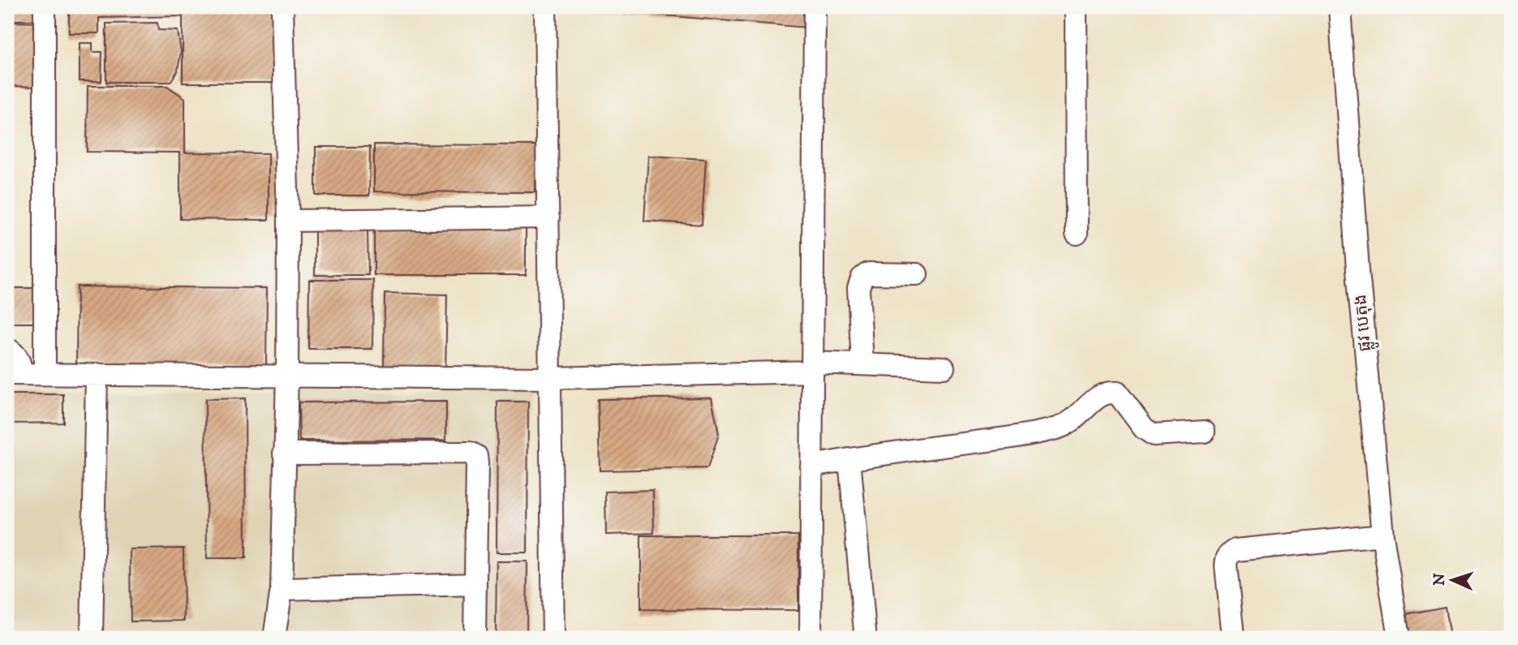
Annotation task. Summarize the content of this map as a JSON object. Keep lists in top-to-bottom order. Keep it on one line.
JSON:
{"streets":{"street":["ផ្លូវ បេតុង"]},"north":"left"}
